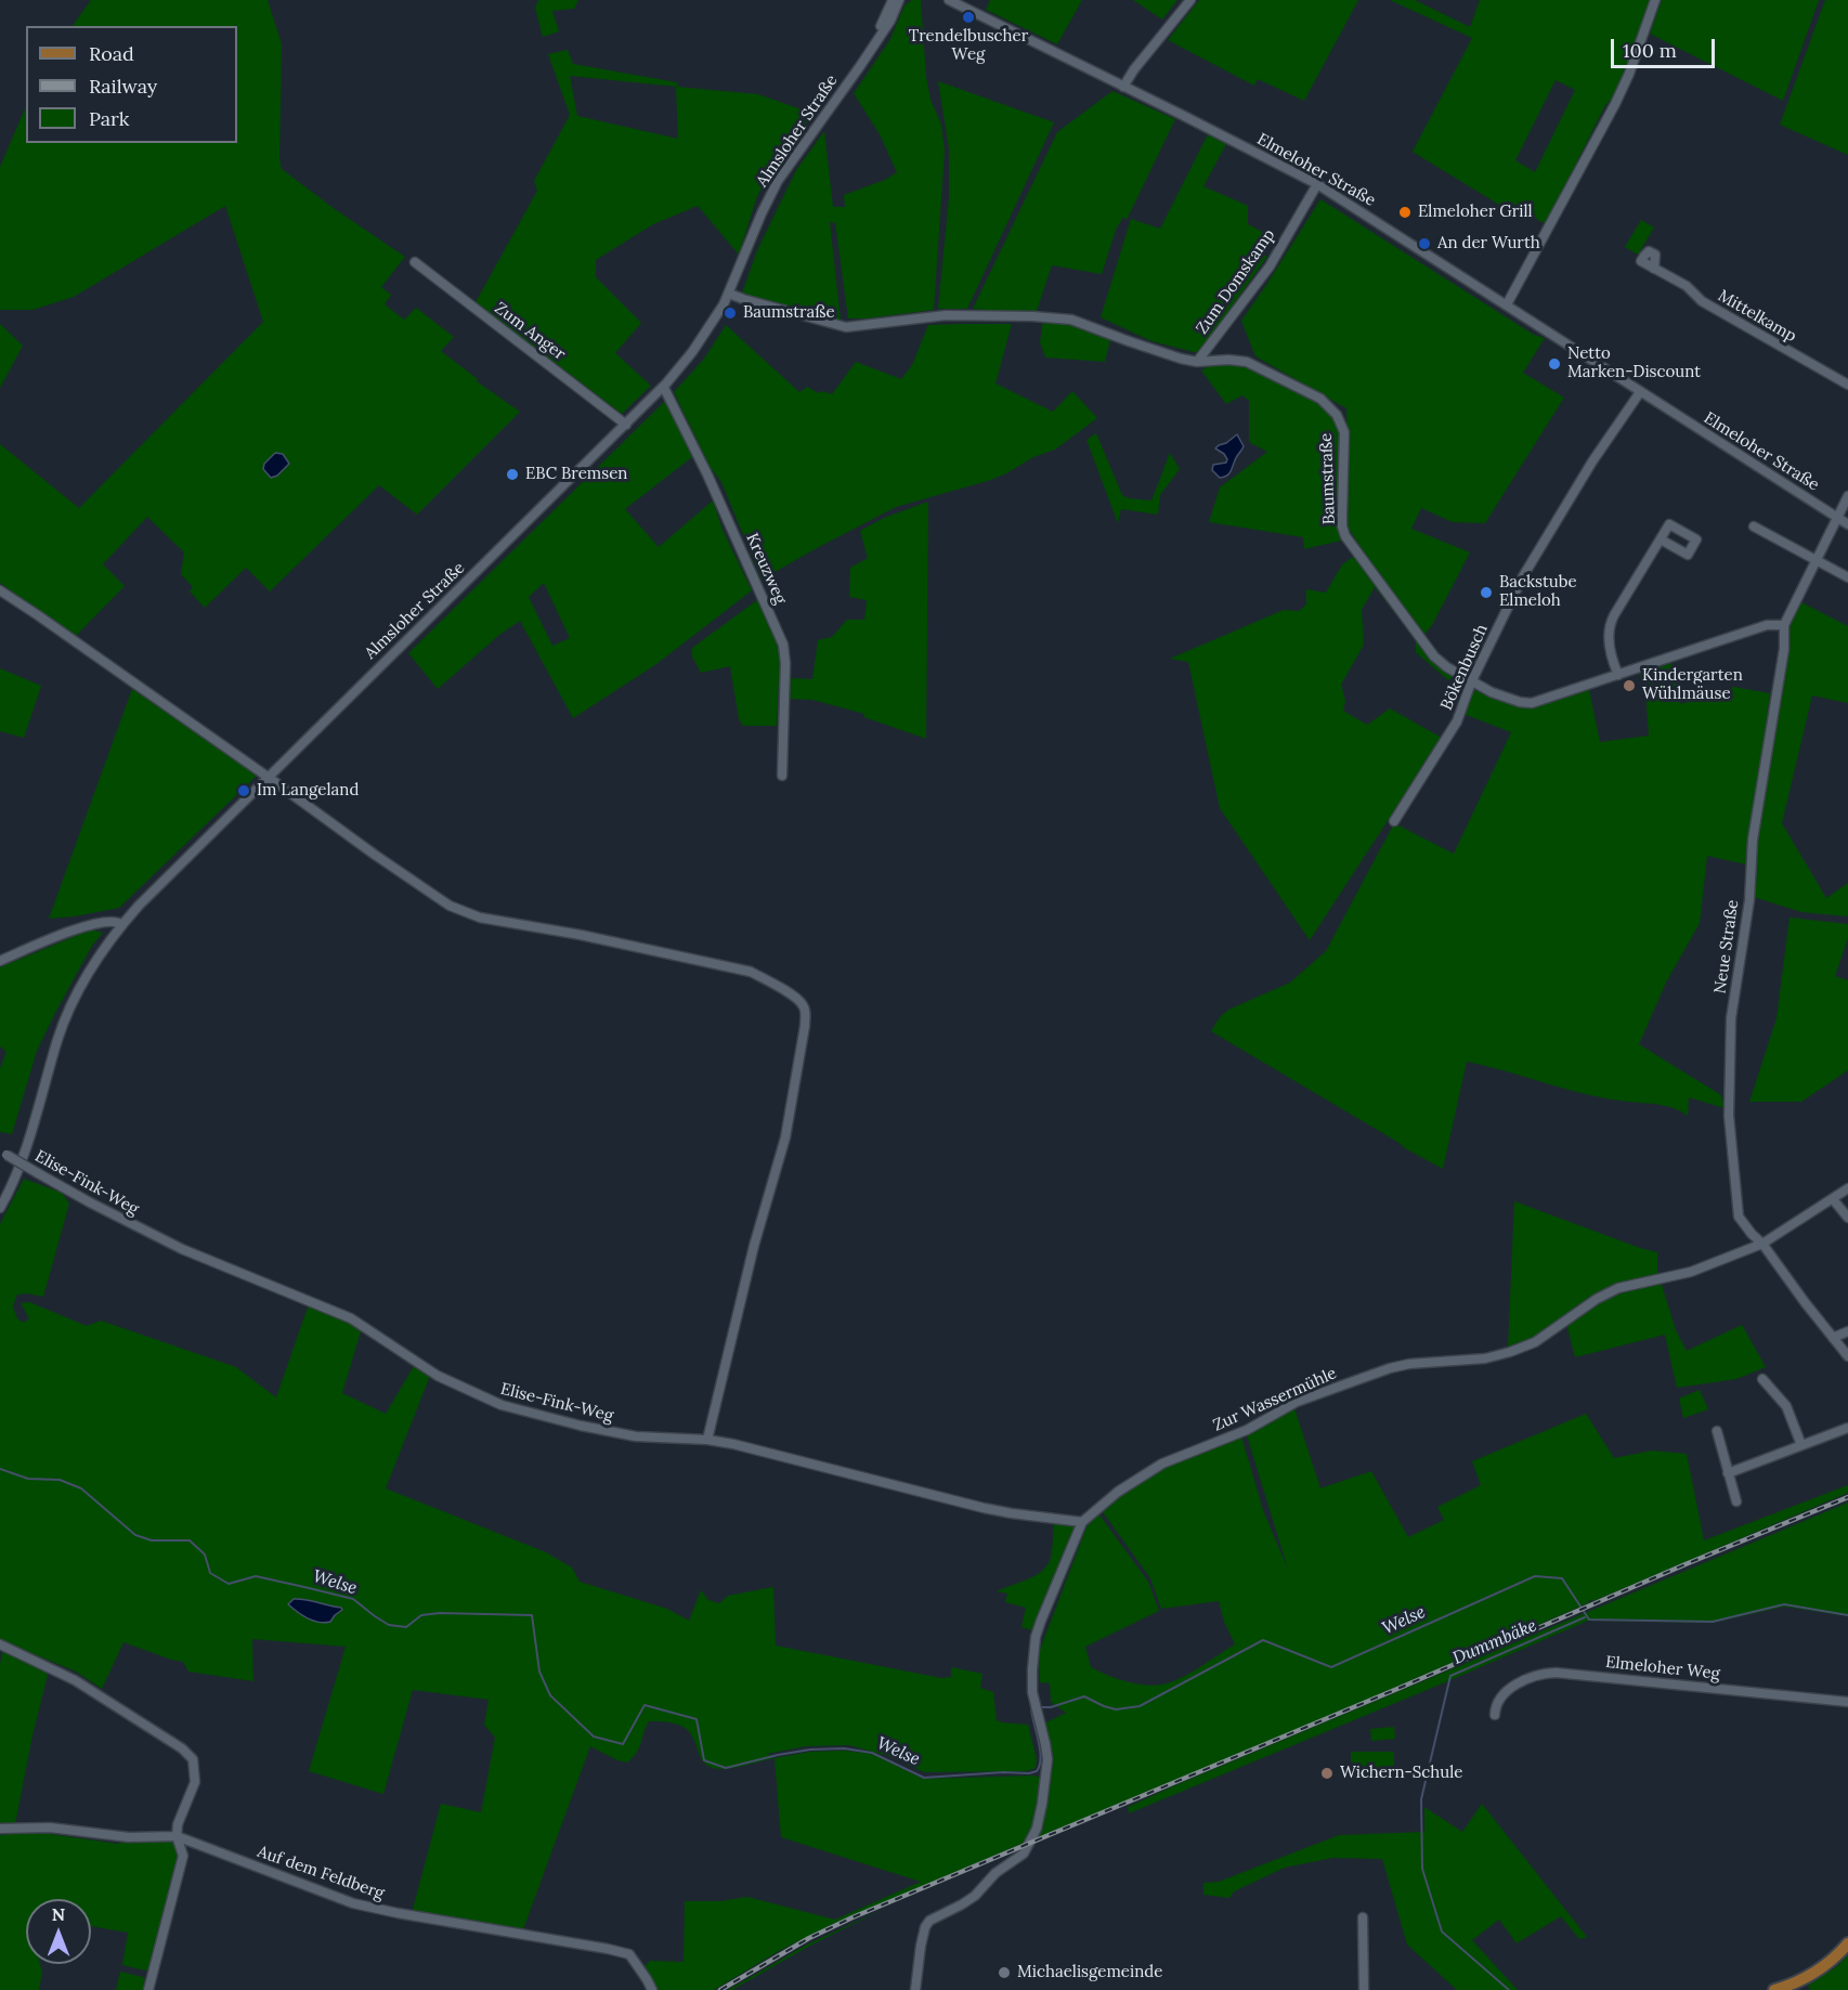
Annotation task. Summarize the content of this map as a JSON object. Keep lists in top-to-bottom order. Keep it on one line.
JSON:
{"streets":{"street":["Almsloher Straße","Elmeloher Straße","Zum Domskamp","Mittelkamp","Zum Anger","Baumstraße","Kreuzweg","Bökenbusch","Neue Straße","Elise-Fink-Weg","Zur Wassermühle","Elmeloher Weg","Auf dem Feldberg"]},"crossings":[["Almsloher Straße","Zum Anger"],["Almsloher Straße","Baumstraße"],["Almsloher Straße","Kreuzweg"],["Elmeloher Straße","Zum Domskamp"],["Elmeloher Straße","Bökenbusch"],["Elmeloher Straße","Neue Straße"],["Zum Domskamp","Baumstraße"],["Baumstraße","Bökenbusch"],["Baumstraße","Neue Straße"],["Neue Straße","Zur Wassermühle"],["Elise-Fink-Weg","Zur Wassermühle"]],"water":["Welse","Dummbäke"],"places":["Trendelbuscher Weg","Elmeloher Grill","An der Wurth","Baumstraße","Netto Marken-Discount","EBC Bremsen","Backstube Elmeloh","Kindergarten Wühlmäuse","Im Langeland","Wichern-Schule","Michaelisgemeinde"],"legend":["Road","Railway","Park"],"scale_bar":"100 m","north":"top"}
